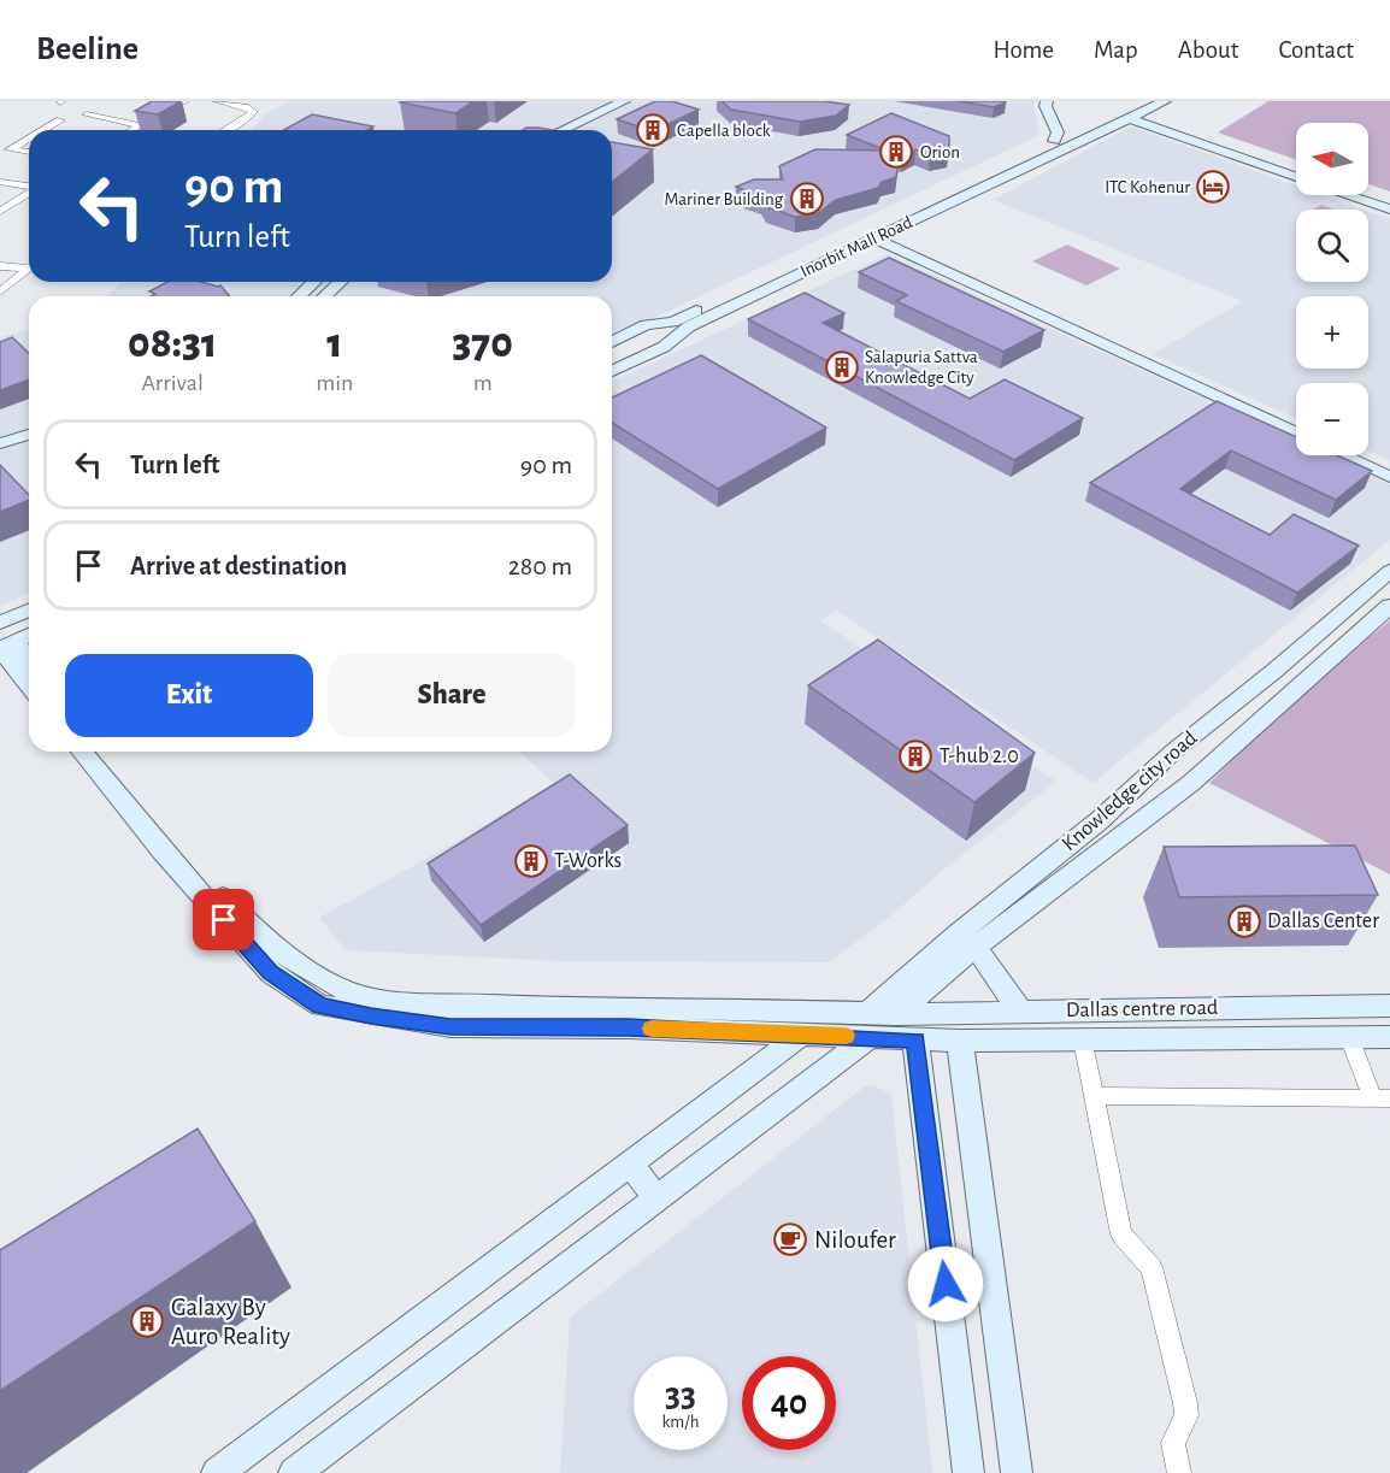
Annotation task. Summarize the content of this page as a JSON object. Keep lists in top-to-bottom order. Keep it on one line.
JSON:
{"streets":{"street":["Inorbit Mall Road","Knowledge city road","Dallas centre road"]},"crossings":[["Knowledge city road","Dallas centre road"]],"places":{"building":["Capella block","Orion","Mariner Building","Salapuria Sattva Knowledge City","T-hub 2.0","T-Works","Dallas Center","Galaxy By Auro Reality"],"hotel":["ITC Kohenur"],"cafe":["Niloufer"]},"north":"left","page":{"header":"Beeline","nav":["Home","Map","About","Contact"],"map_buttons":["+","−"],"turn":["90 m","Turn left"],"eta":["08:31","Arrival","1","min","370","m"],"list":[{"name":"Turn left","value":"90 m"},{"name":"Arrive at destination","value":"280 m"}],"buttons":["Exit","Share"],"speed":"33 km/h","limit":"40"}}
